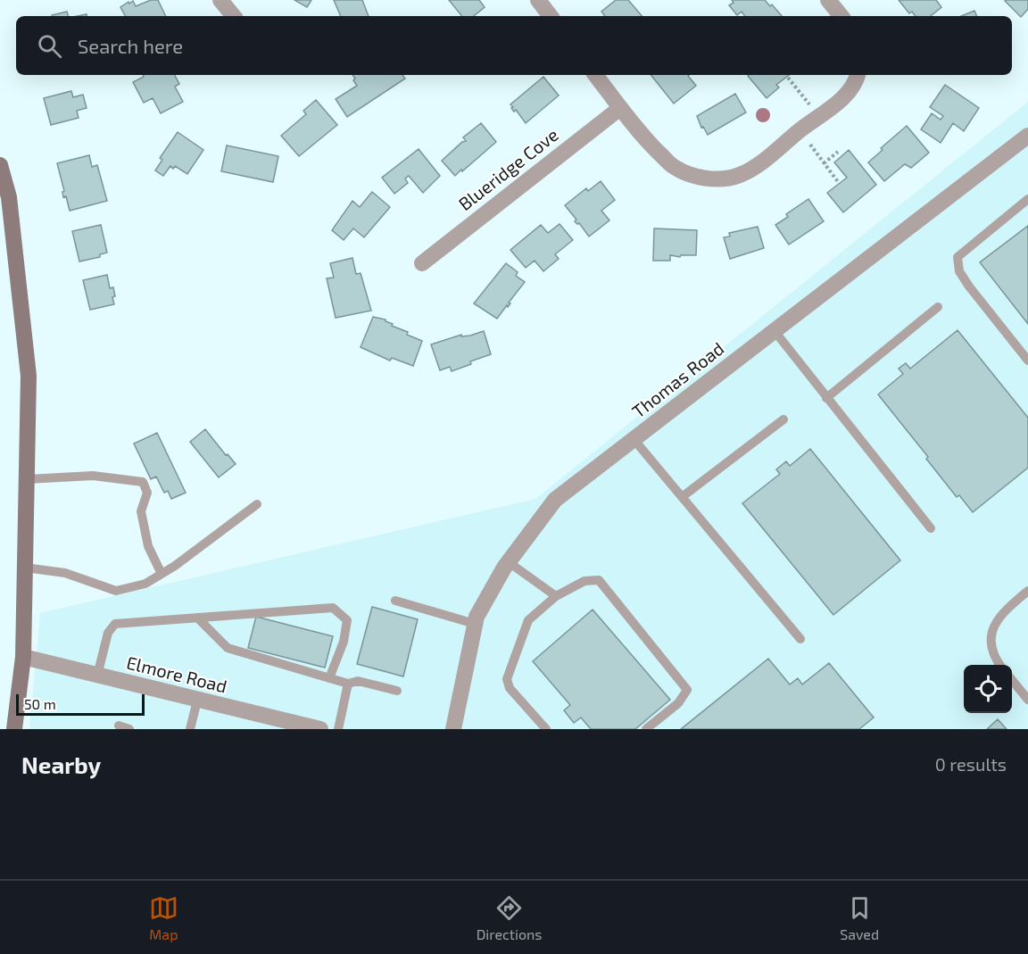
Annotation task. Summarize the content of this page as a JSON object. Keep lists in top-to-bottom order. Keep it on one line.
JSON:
{"streets":{"street":["Blueridge Cove","Thomas Road","Elmore Road"]},"scale_bar":"50 m","page":{"search":"Search here","scale":"50 m","heading":["Nearby","0 results"],"nav":["Map","Directions","Saved"]}}
